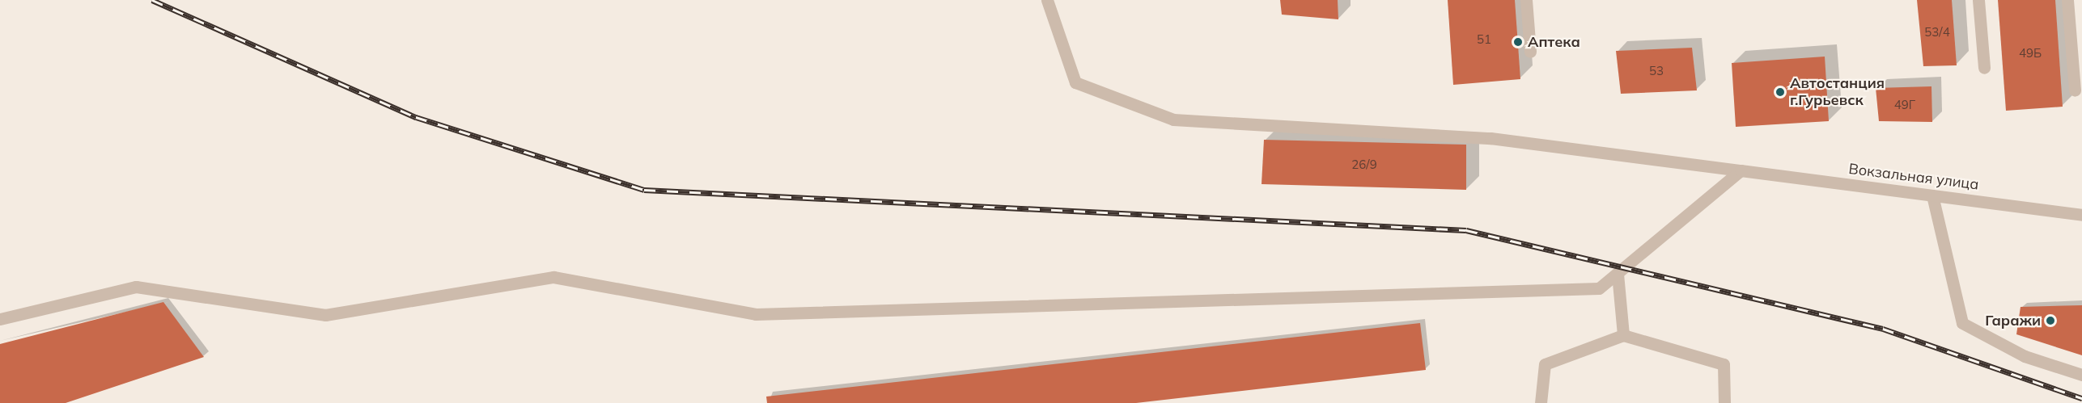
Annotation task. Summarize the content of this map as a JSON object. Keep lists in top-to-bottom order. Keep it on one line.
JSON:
{"streets":{"street":["Вокзальная улица"]},"places":["Аптека","Автостанция г.Гурьевск","Гаражи"],"house_numbers":["53/4","51","49Б","53","49Г","26/9"]}
